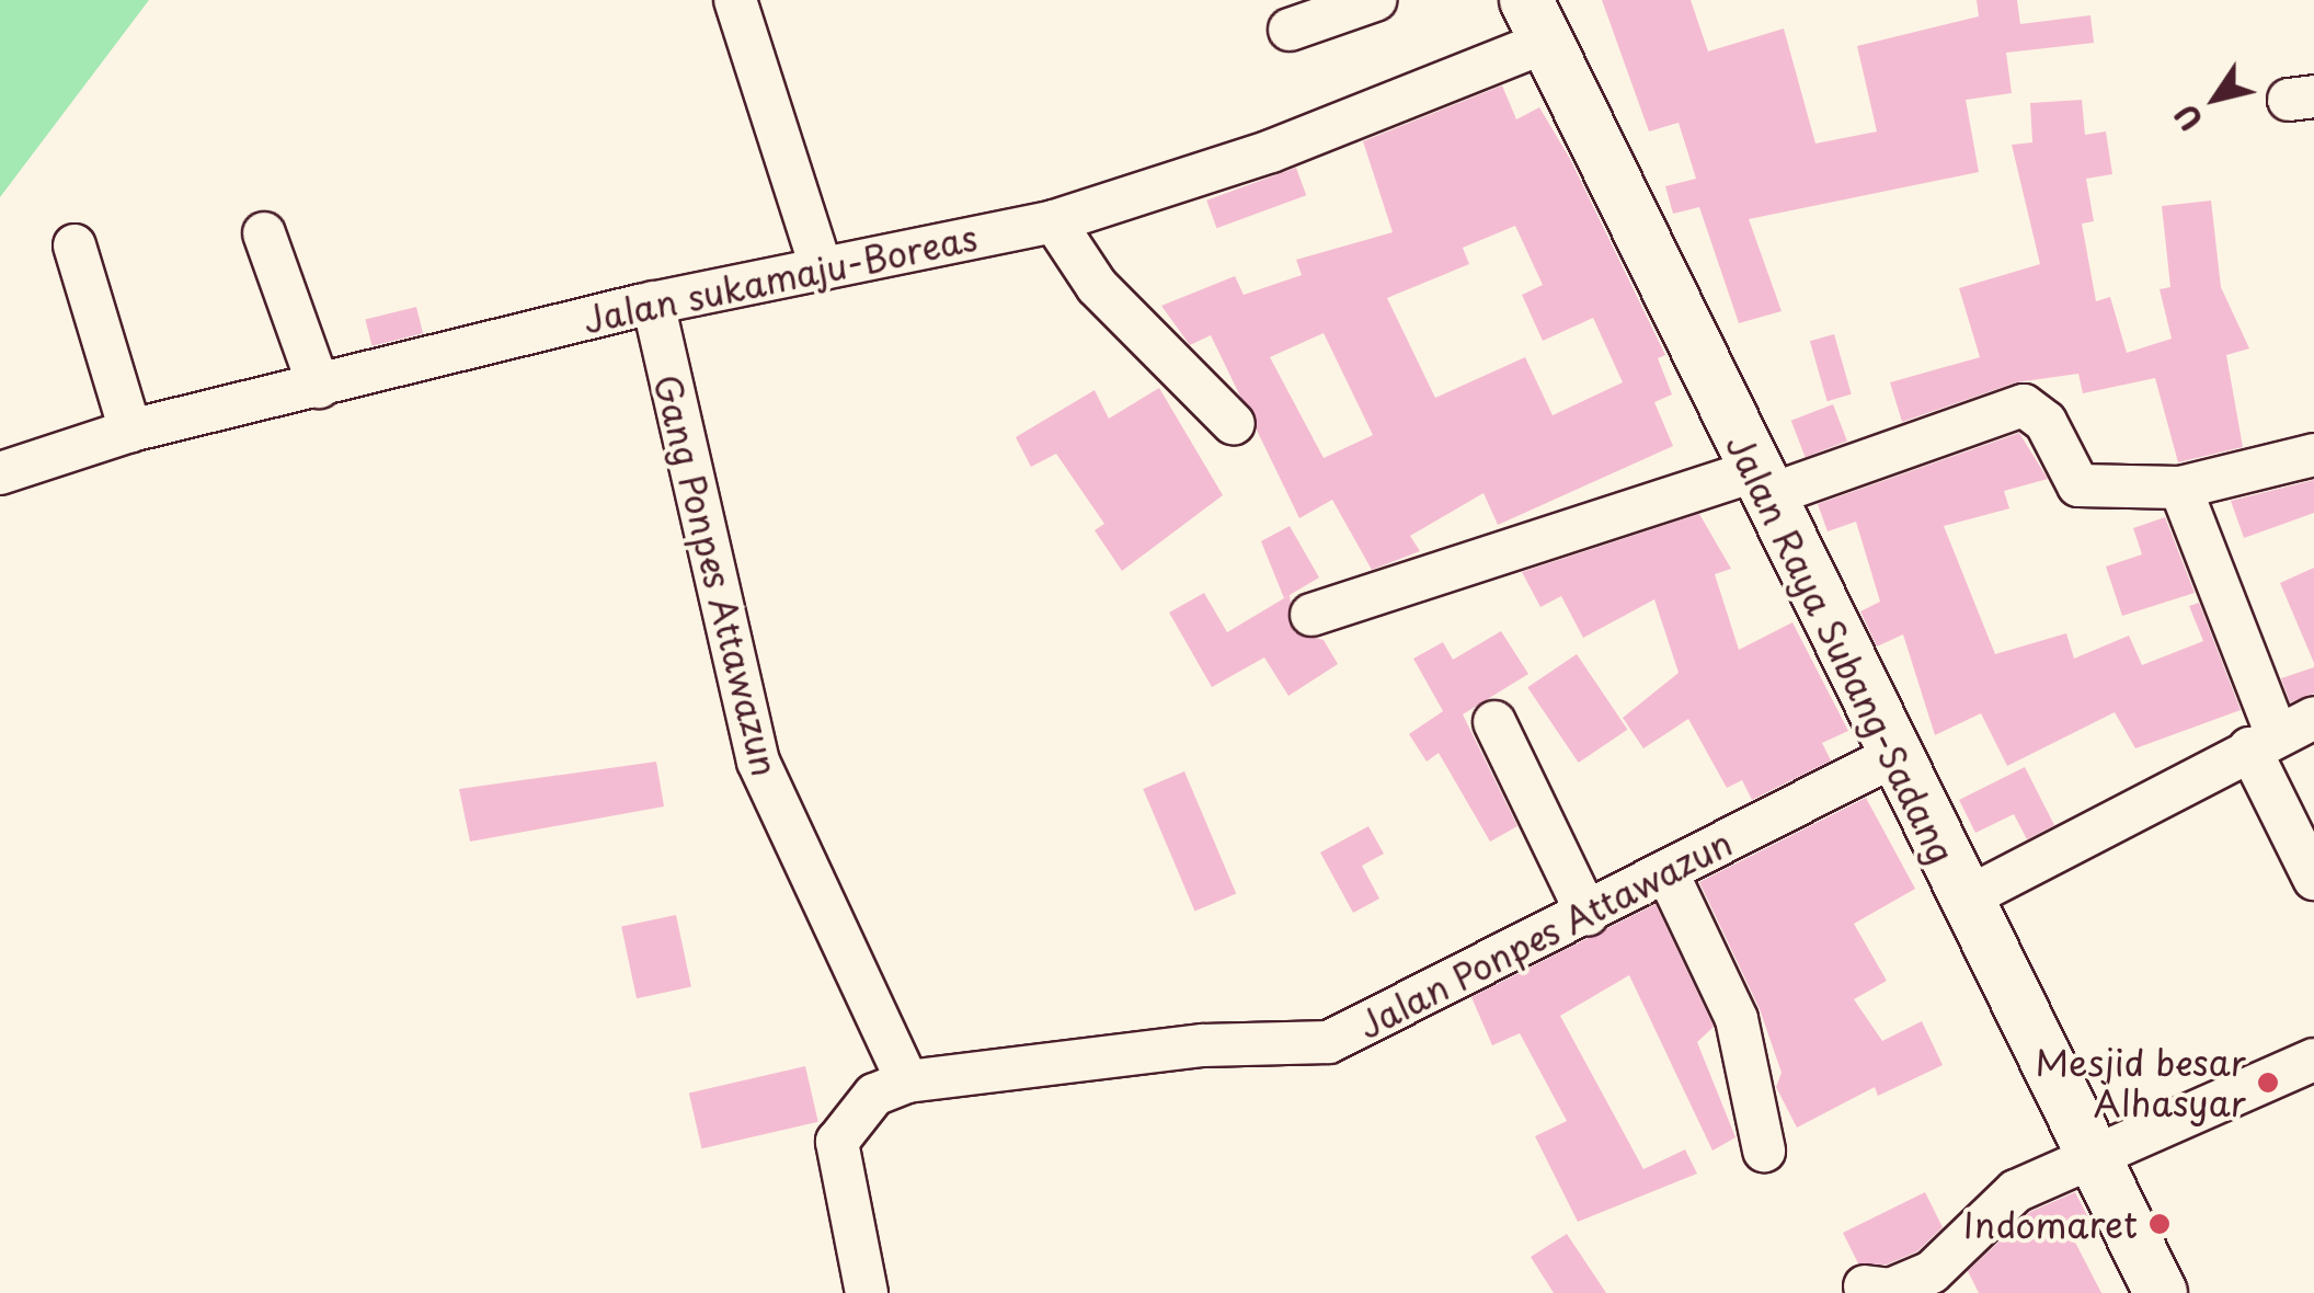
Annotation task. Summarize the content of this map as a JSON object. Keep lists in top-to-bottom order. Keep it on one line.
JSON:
{"streets":{"main road":["Jalan Raya Subang-Sadang"],"street":["Jalan sukamaju-Boreas","Gang Ponpes Attawazun","Jalan Ponpes Attawazun"]},"crossings":[["Jalan sukamaju-Boreas","Gang Ponpes Attawazun"],["Jalan sukamaju-Boreas","Jalan Raya Subang-Sadang"],["Gang Ponpes Attawazun","Jalan Ponpes Attawazun"],["Jalan Raya Subang-Sadang","Jalan Ponpes Attawazun"]],"places":["Mesjid besar Alhasyar","Indomaret"],"north":"bottom left"}
